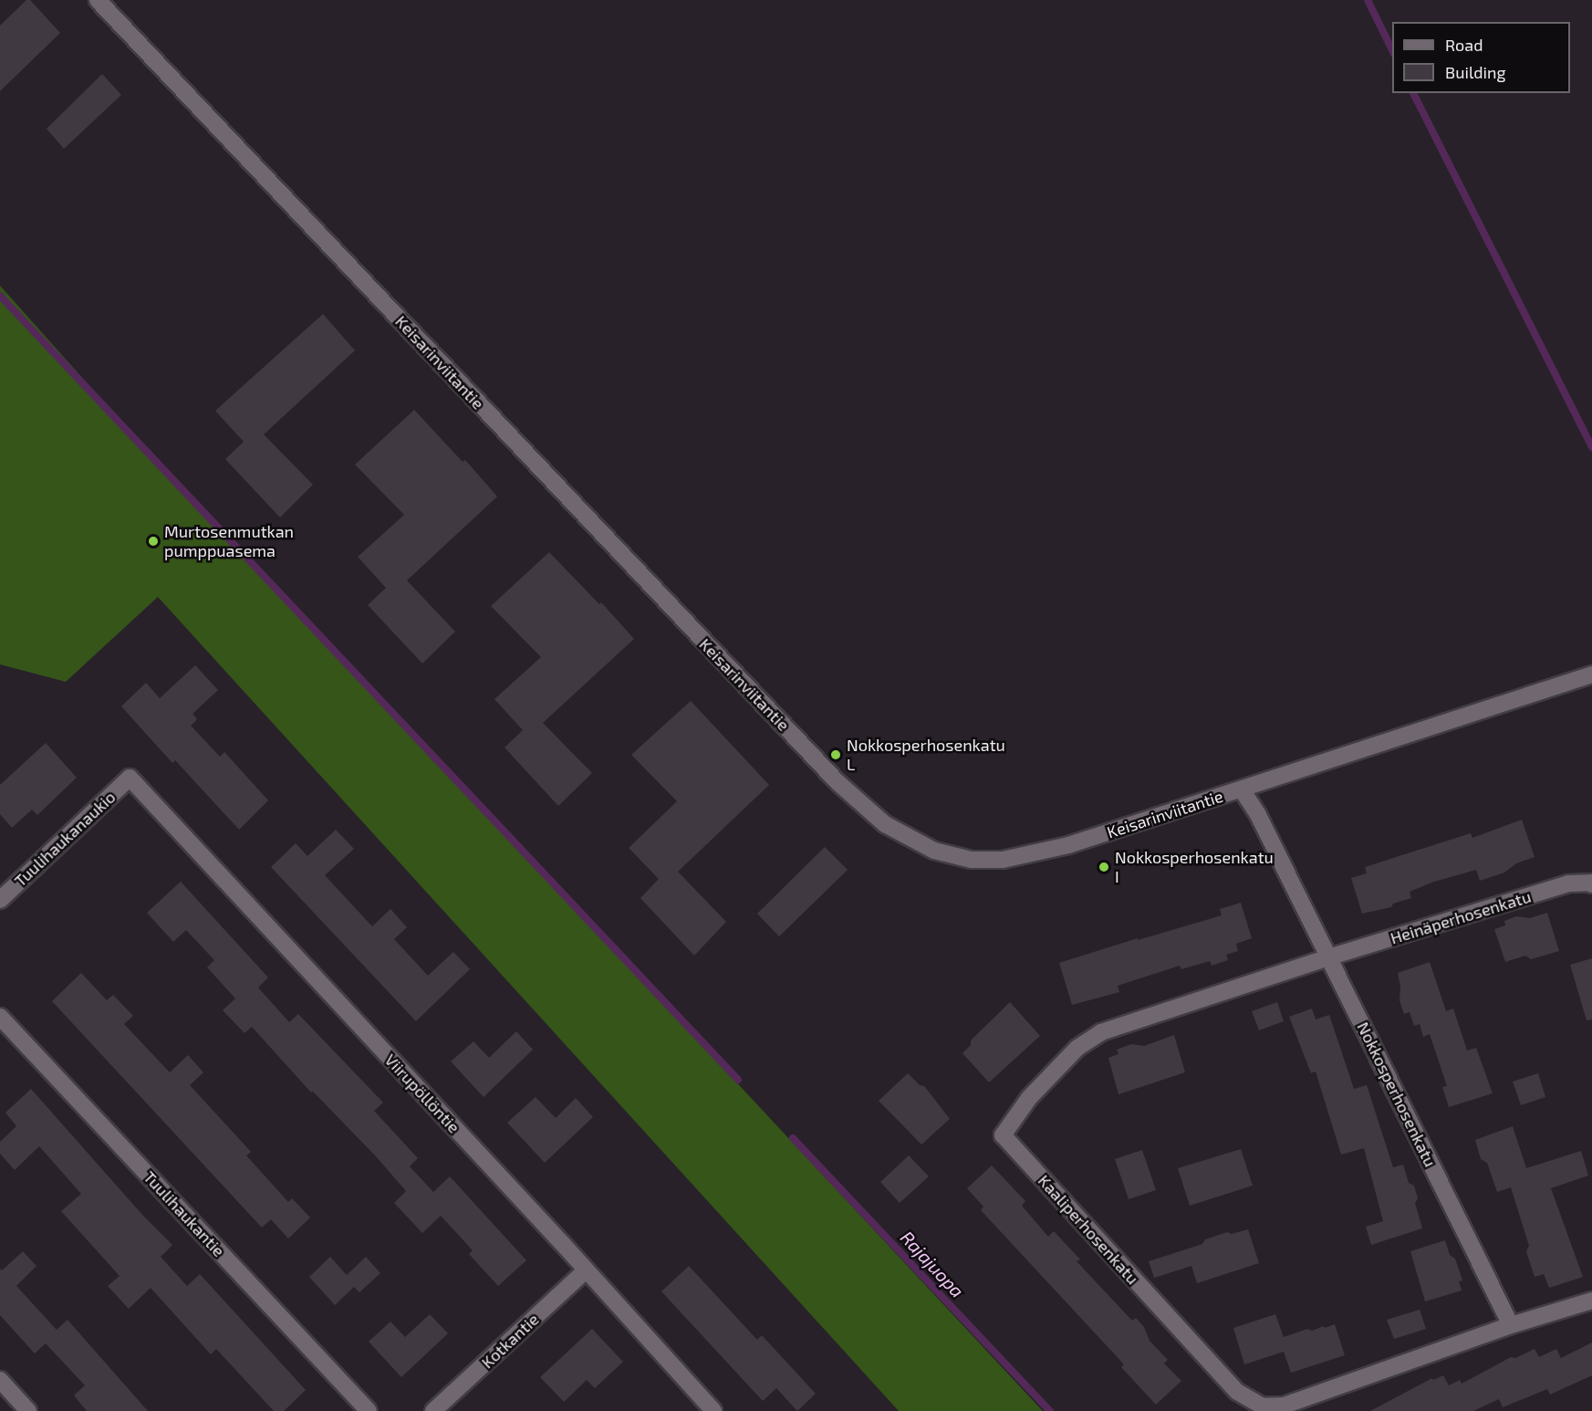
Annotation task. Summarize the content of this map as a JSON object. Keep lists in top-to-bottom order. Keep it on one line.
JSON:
{"streets":{"street":["Keisarinviitantie","Tuulihaukanaukio","Heinäperhosenkatu","Viirupöllöntie","Nokkosperhosenkatu","Tuulihaukantie","Kaaliperhosenkatu","Kotkantie"]},"crossings":[["Keisarinviitantie","Nokkosperhosenkatu"],["Tuulihaukanaukio","Viirupöllöntie"],["Heinäperhosenkatu","Nokkosperhosenkatu"],["Heinäperhosenkatu","Kaaliperhosenkatu"],["Viirupöllöntie","Kotkantie"],["Nokkosperhosenkatu","Kaaliperhosenkatu"]],"water":["Rajajuopa"],"places":["Murtosenmutkan pumppuasema","Nokkosperhosenkatu L","Nokkosperhosenkatu I"],"legend":["Road","Building"]}
